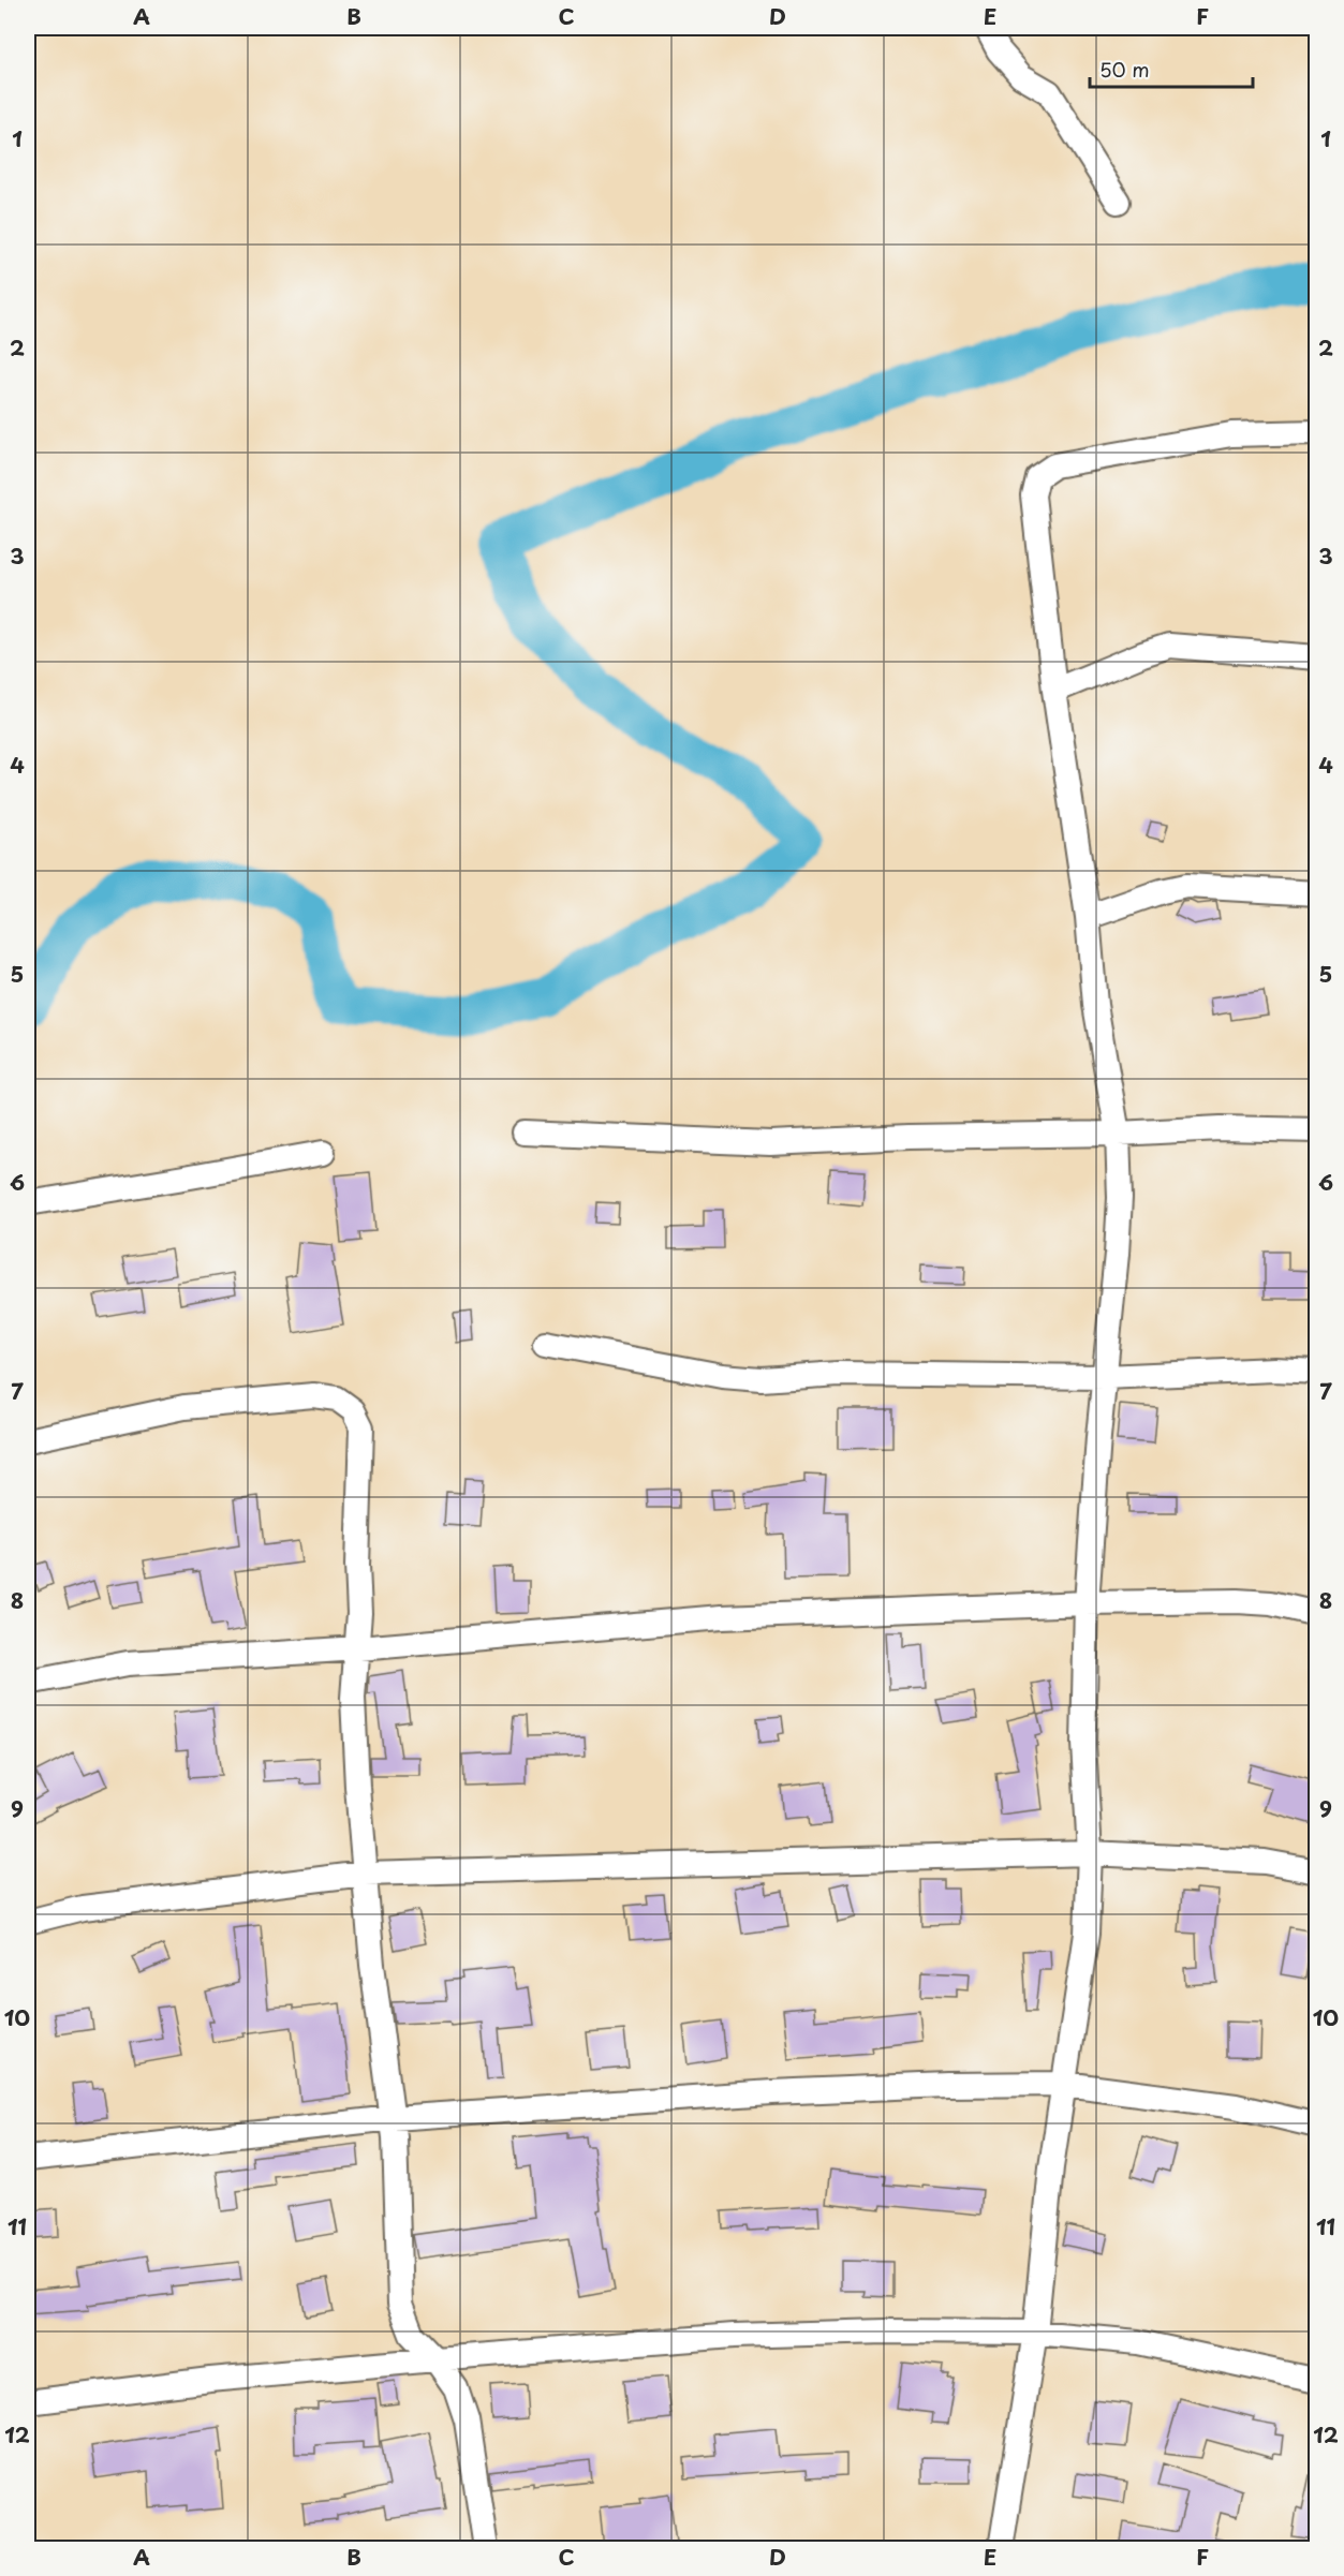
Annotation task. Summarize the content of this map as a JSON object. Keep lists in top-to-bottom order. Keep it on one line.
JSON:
{"scale_bar":"50 m","grid":{"columns":["A","B","C","D","E","F"],"rows":["1","2","3","4","5","6","7","8","9","10","11","12"]}}
